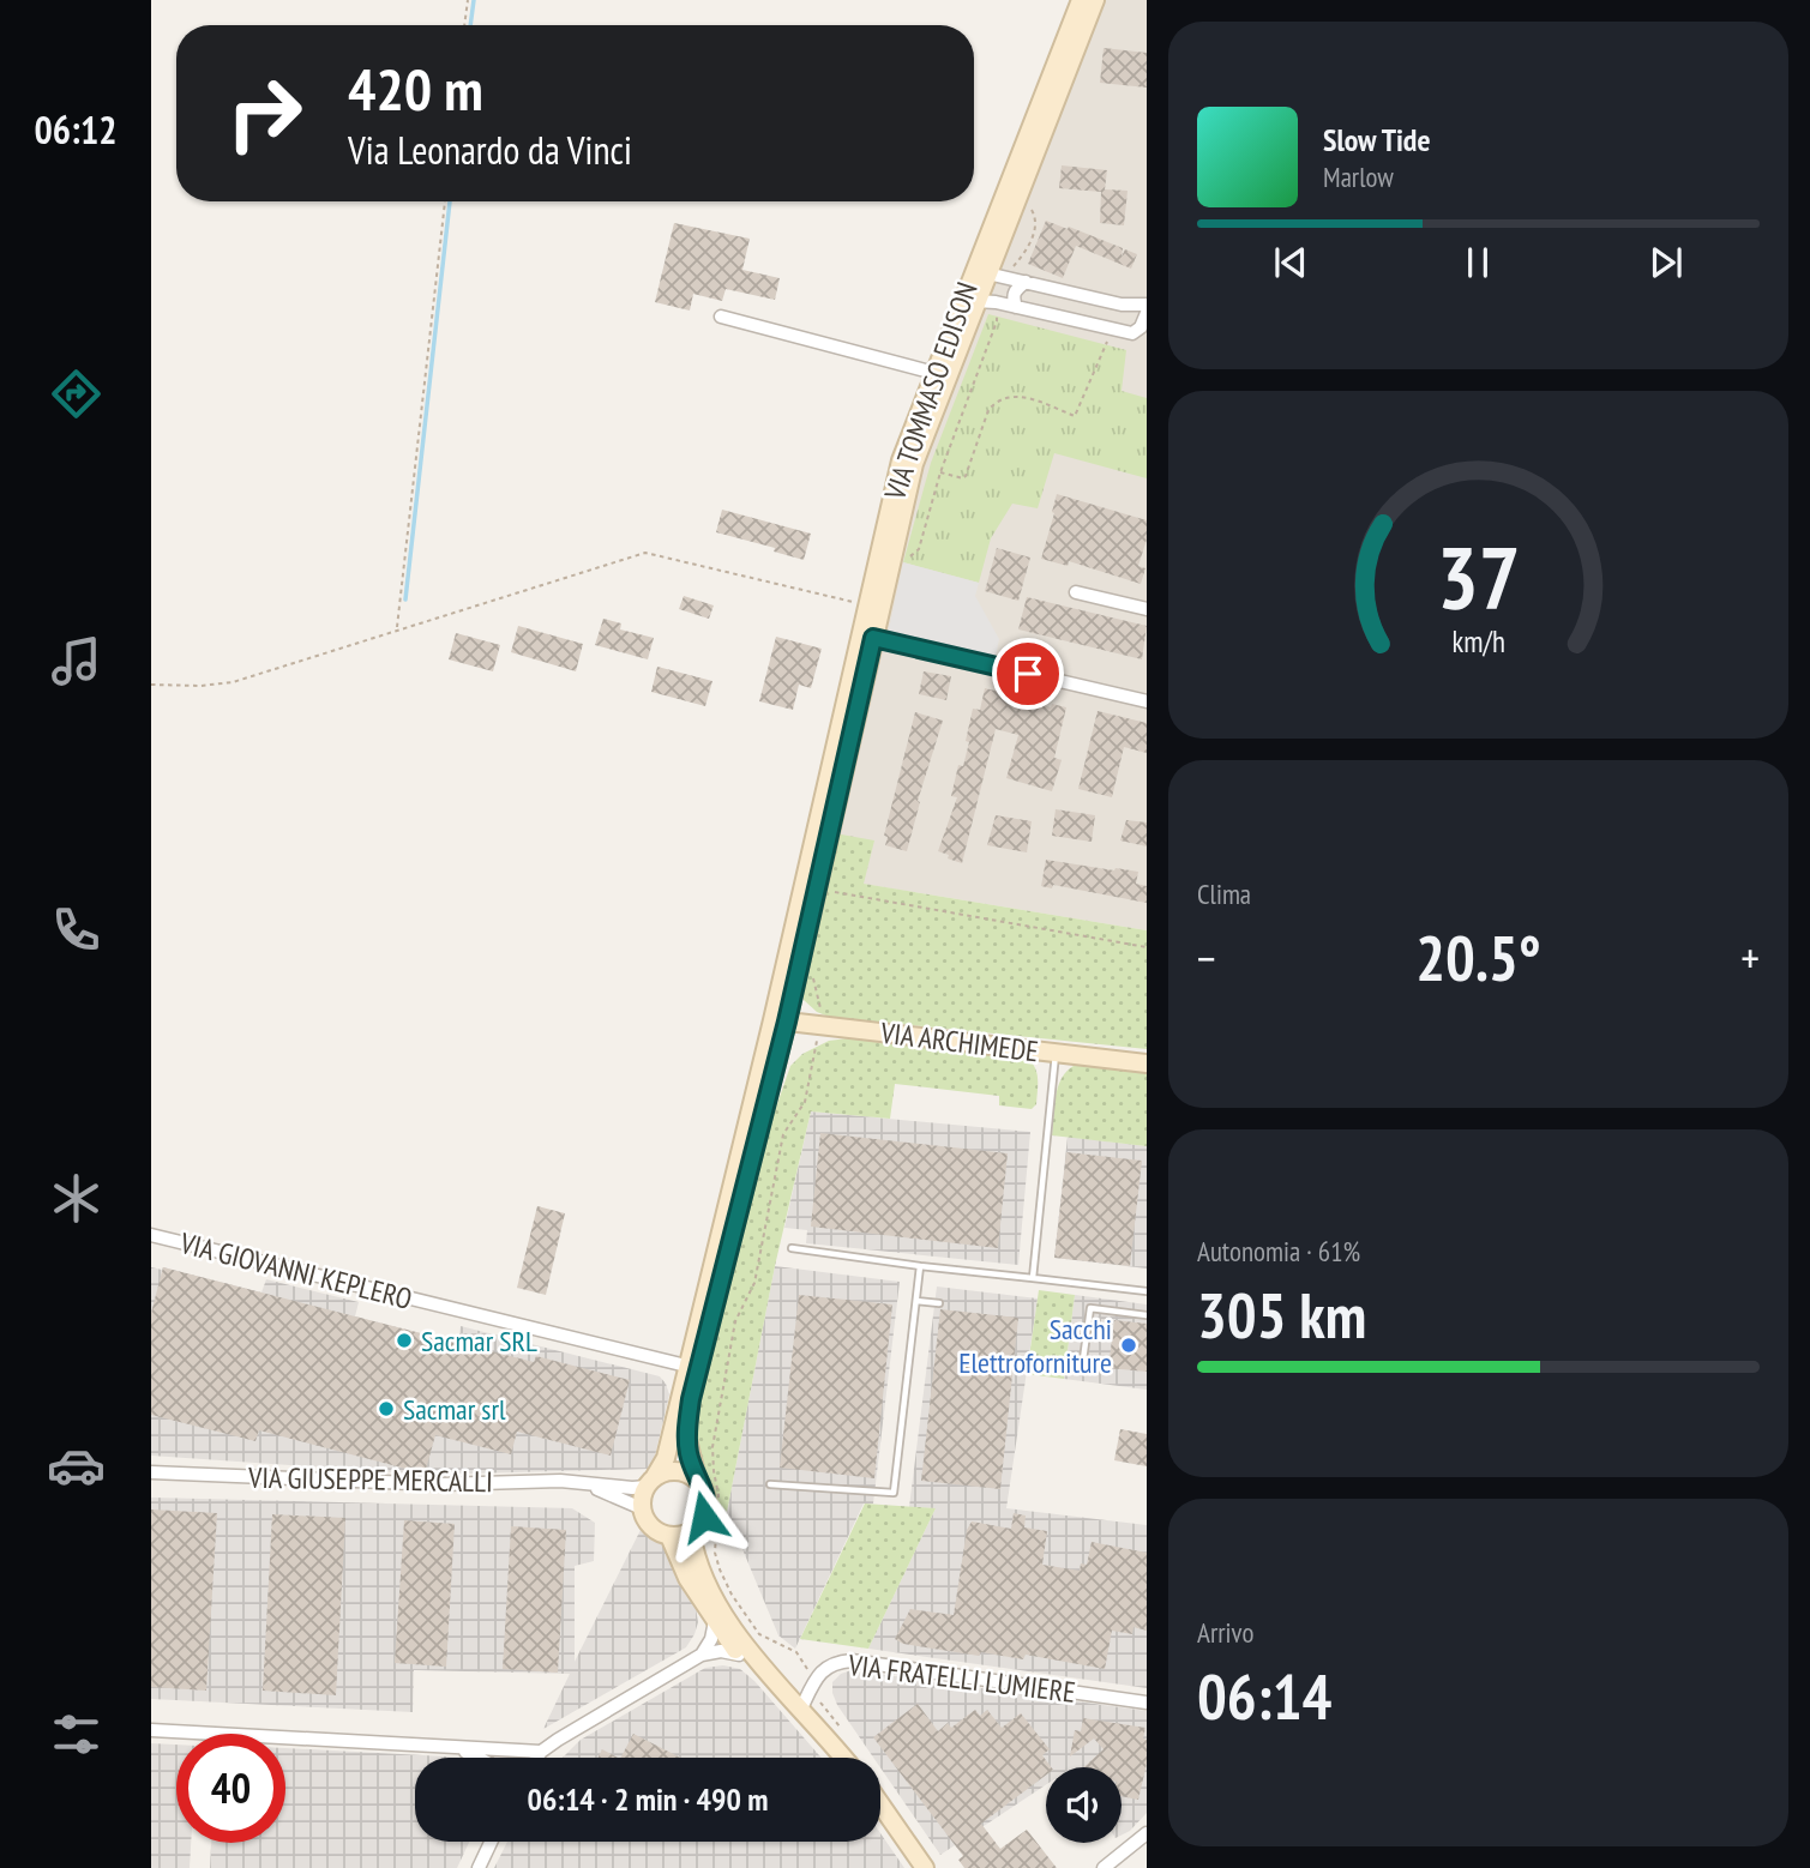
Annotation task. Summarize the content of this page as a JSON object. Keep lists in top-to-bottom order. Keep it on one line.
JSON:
{"streets":{"street":["VIA TOMMASO EDISON","VIA ARCHIMEDE","VIA GIOVANNI KEPLERO","VIA GIUSEPPE MERCALLI","VIA FRATELLI LUMIERE"]},"crossings":[["VIA TOMMASO EDISON","VIA ARCHIMEDE"],["VIA TOMMASO EDISON","VIA GIOVANNI KEPLERO"],["VIA TOMMASO EDISON","VIA GIUSEPPE MERCALLI"]],"places":["Sacmar SRL","Sacchi Elettroforniture","Sacmar srl"],"page":{"tabs":"06:12","turn":["420 m","Via Leonardo da Vinci"],"song":["Slow Tide","Marlow"],"tile":["Clima",["Autonomia · 61%","305 km"],["Arrivo","06:14"]],"heat":["−","20.5°","+"],"limit":"40","trip":"06:14 · 2 min · 490 m","gauge":["37","km/h"]}}
